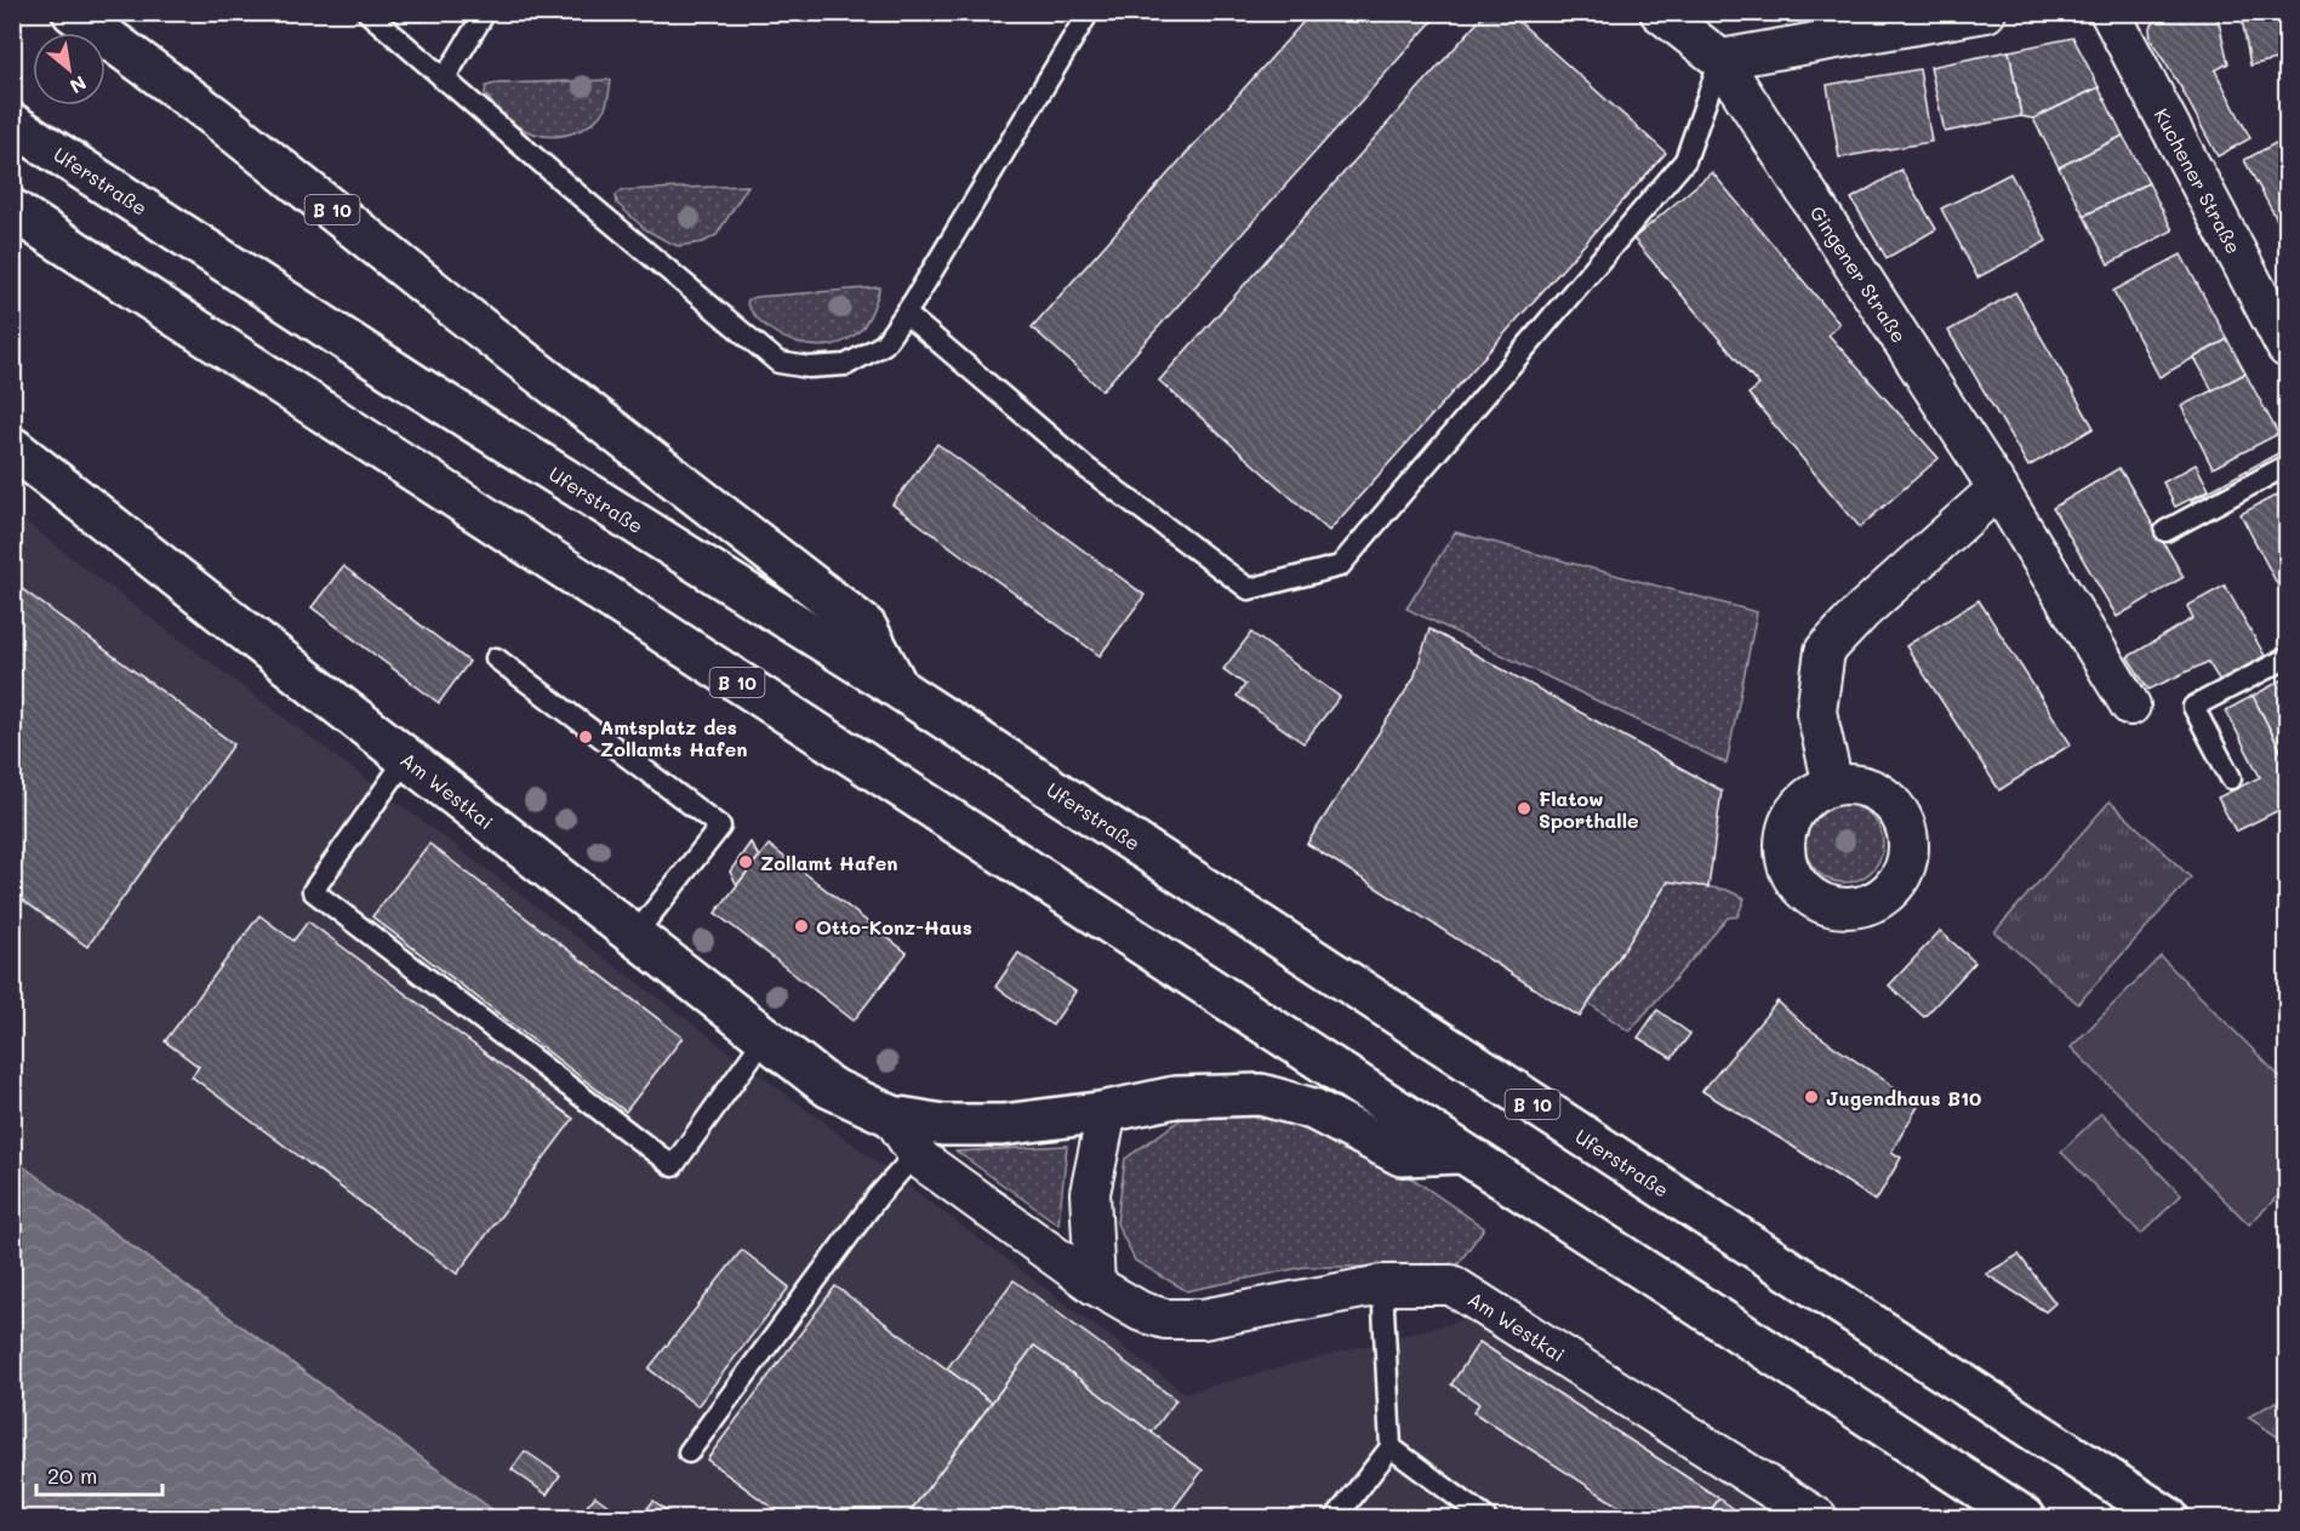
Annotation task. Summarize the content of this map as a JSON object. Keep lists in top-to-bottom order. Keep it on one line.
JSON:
{"streets":{"main road":["Uferstraße","B 10","Am Westkai"],"street":["Kuchener Straße","Gingener Straße"]},"crossings":[["Uferstraße","B 10"],["B 10","Am Westkai"]],"places":["Amtsplatz des Zollamts Hafen","Flatow Sporthalle","Zollamt Hafen","Otto-Konz-Haus","Jugendhaus B10"],"scale_bar":"20 m","north":"bottom right"}
